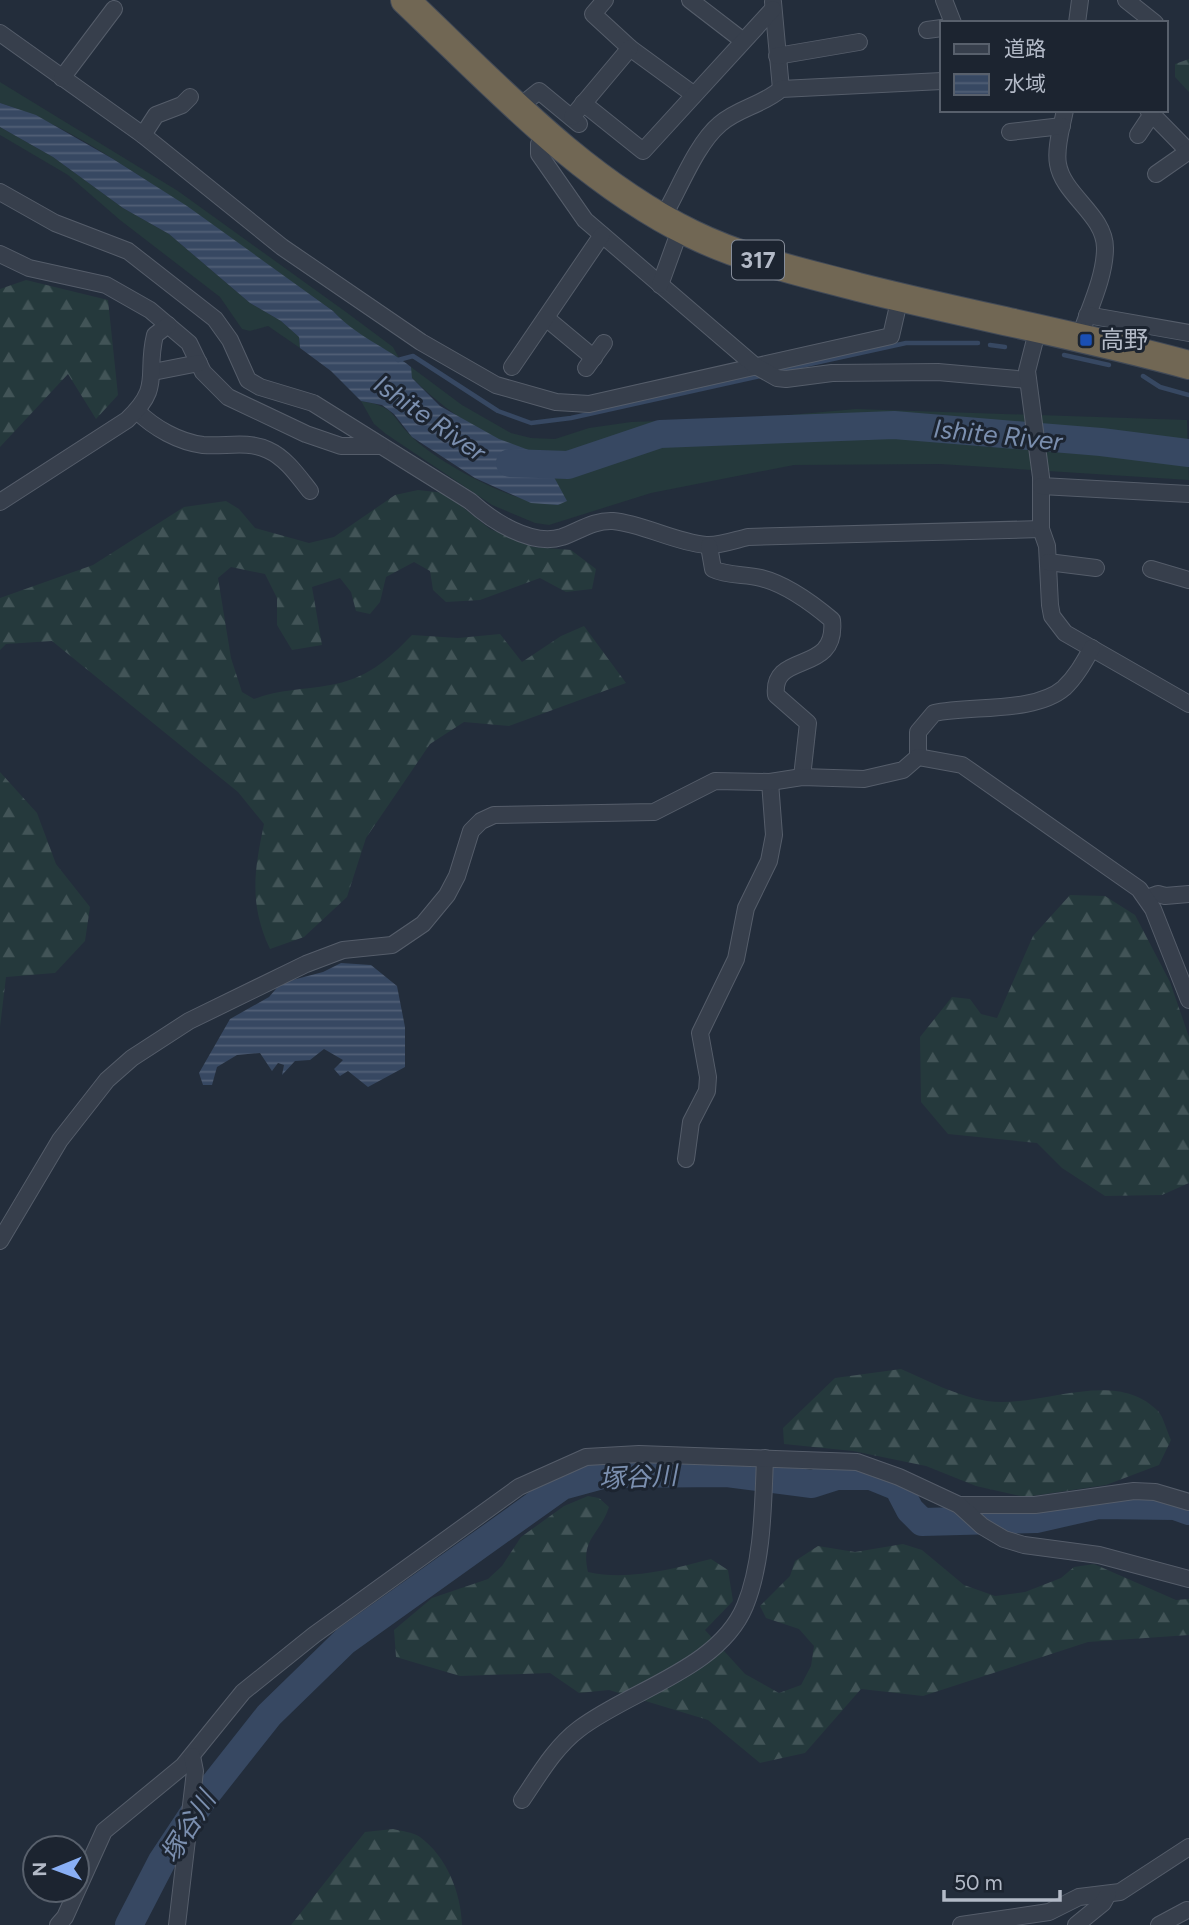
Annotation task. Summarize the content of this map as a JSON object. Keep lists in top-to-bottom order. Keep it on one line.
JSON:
{"streets":{"highway":["317"]},"water":["Ishite River","塚谷川"],"places":{"transit":["高野"]},"legend":["道路","水域"],"scale_bar":"50 m","north":"left"}
